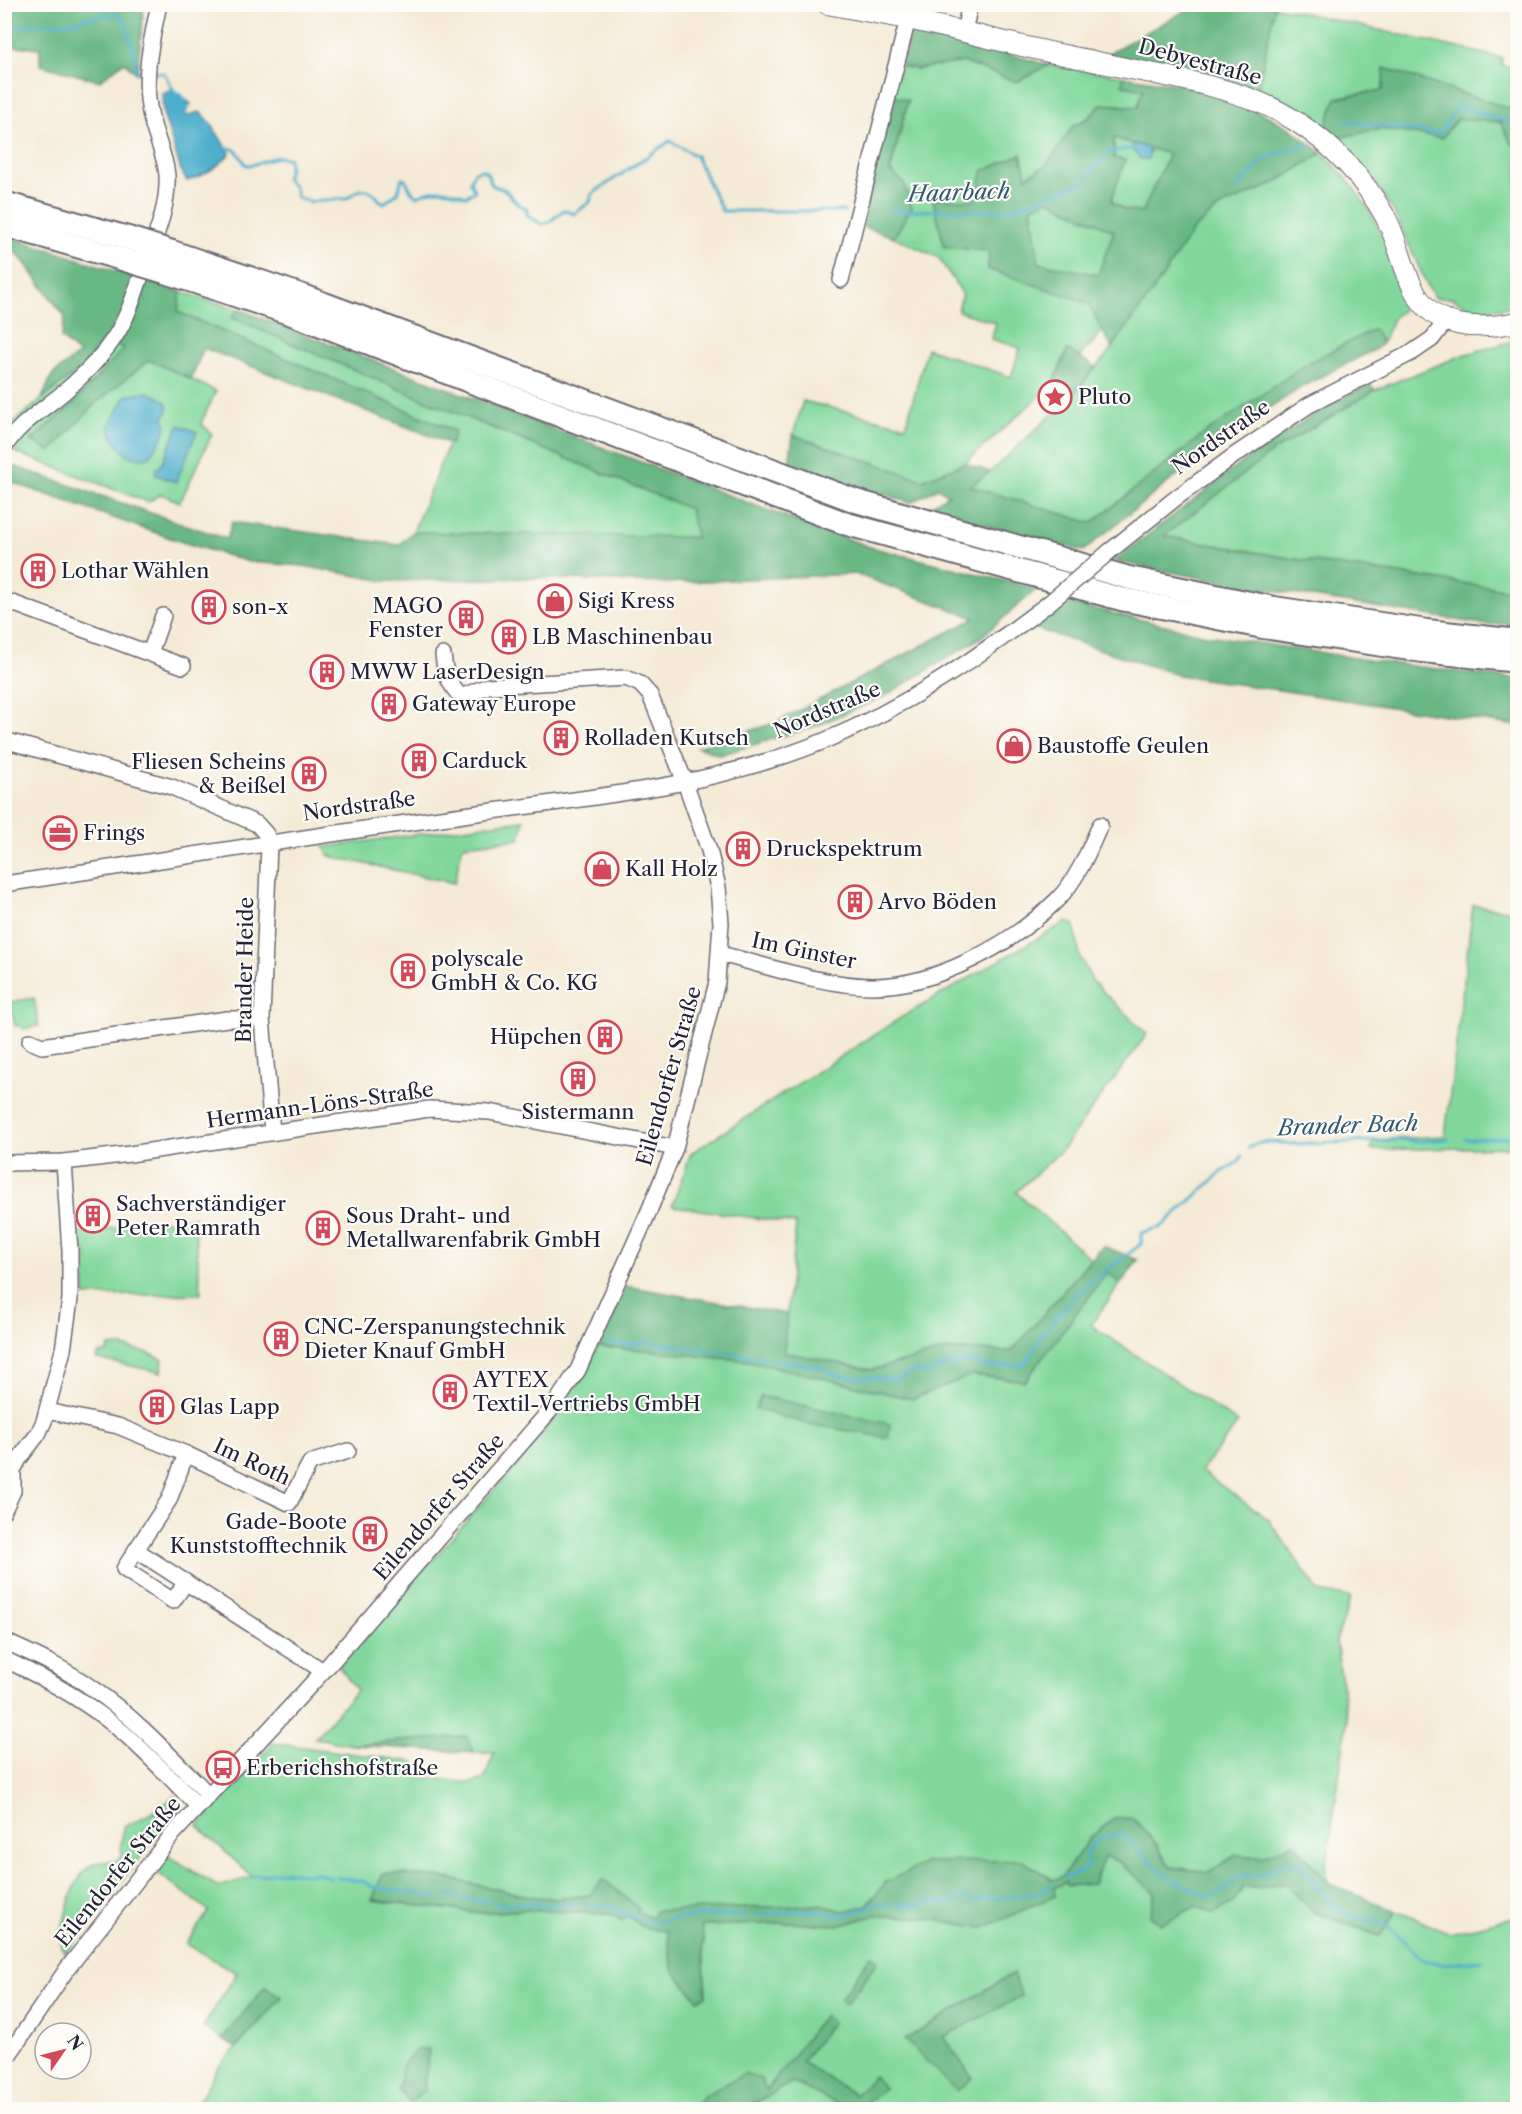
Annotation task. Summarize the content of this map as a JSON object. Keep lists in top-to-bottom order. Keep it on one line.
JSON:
{"streets":{"main road":["Debyestraße"],"street":["Nordstraße","Im Ginster","Brander Heide","Eilendorfer Straße","Hermann-Löns-Straße","Im Roth"]},"crossings":[["Debyestraße","Nordstraße"],["Nordstraße","Brander Heide"],["Nordstraße","Eilendorfer Straße"],["Im Ginster","Eilendorfer Straße"],["Brander Heide","Hermann-Löns-Straße"],["Eilendorfer Straße","Hermann-Löns-Straße"]],"water":["Haarbach","Brander Bach"],"places":{"place":["Pluto"],"building":["Lothar Wählen","son-x","MAGO Fenster","LB Maschinenbau","MWW LaserDesign","Gateway Europe","Rolladen Kutsch","Carduck","Fliesen Scheins & Beißel","Druckspektrum","Arvo Böden","polyscale GmbH & Co. KG","Hüpchen","Sistermann","Sachverständiger Peter Ramrath","Sous Draht- und Metallwarenfabrik GmbH","CNC-Zerspanungstechnik Dieter Knauf GmbH","AYTEX Textil-Vertriebs GmbH","Glas Lapp","Gade-Boote Kunststofftechnik"],"shop":["Sigi Kress","Baustoffe Geulen","Kall Holz"],"office":["Frings"],"bus stop":["Erberichshofstraße"]},"north":"top right"}
